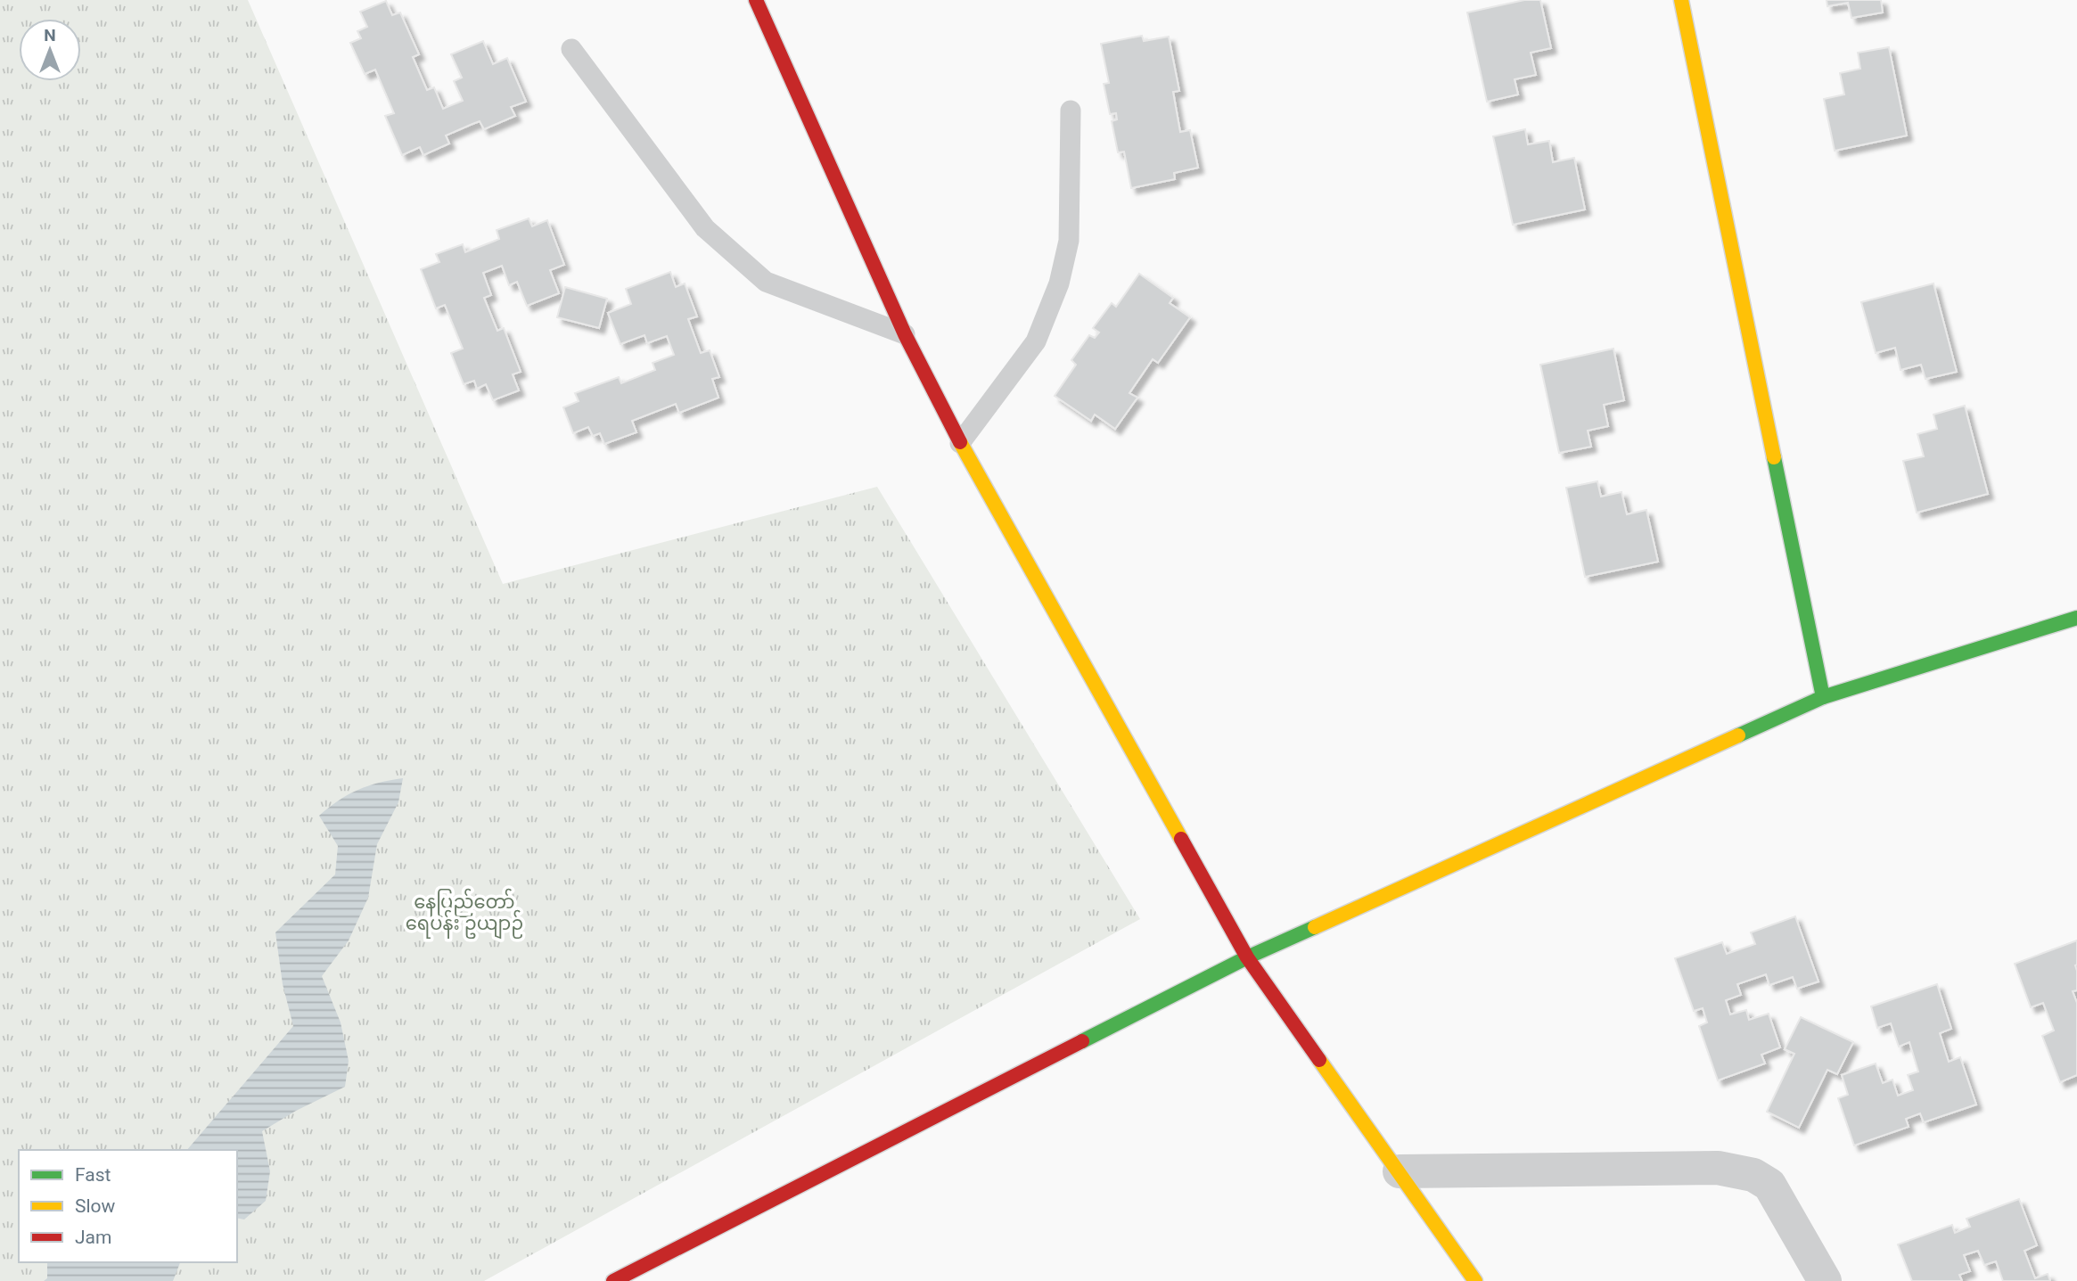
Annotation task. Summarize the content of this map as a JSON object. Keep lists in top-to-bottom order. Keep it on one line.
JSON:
{"parks":["နေပြည်တော် ရေပန်း ဥယျာဉ်"],"legend":["Fast","Slow","Jam"],"north":"top"}
